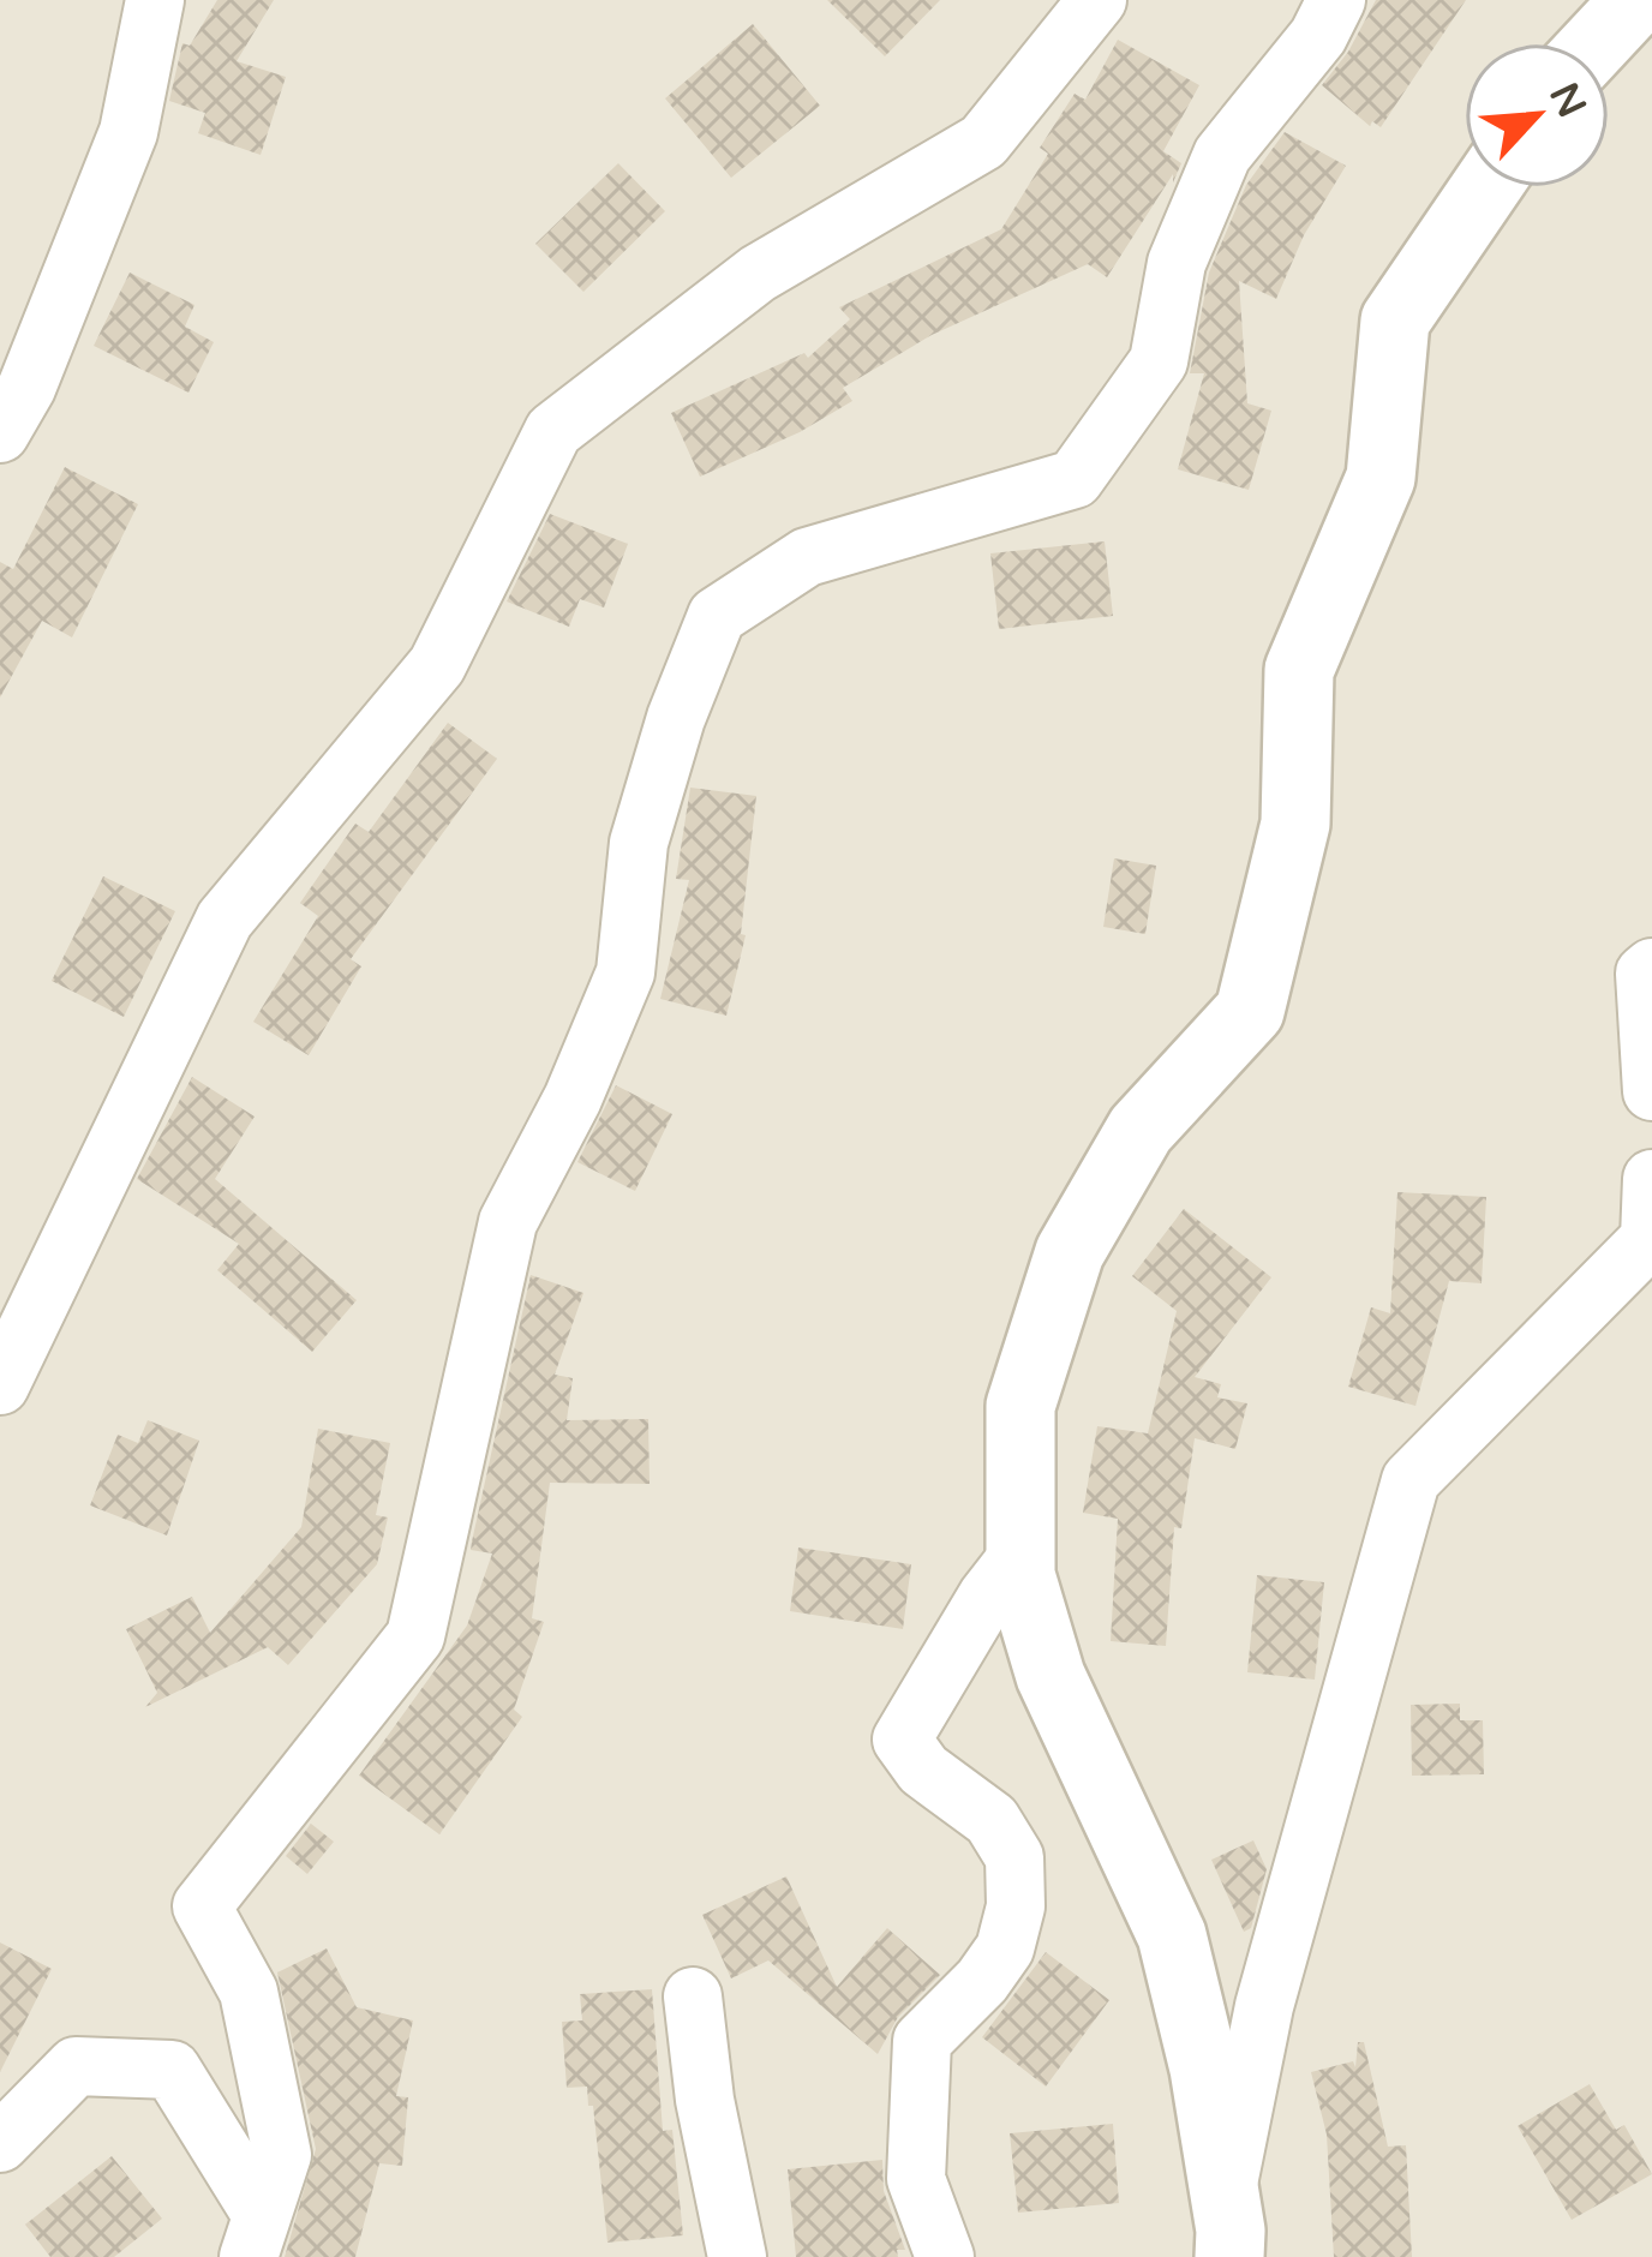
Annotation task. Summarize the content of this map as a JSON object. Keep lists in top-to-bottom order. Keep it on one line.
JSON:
{"north":"top right"}
